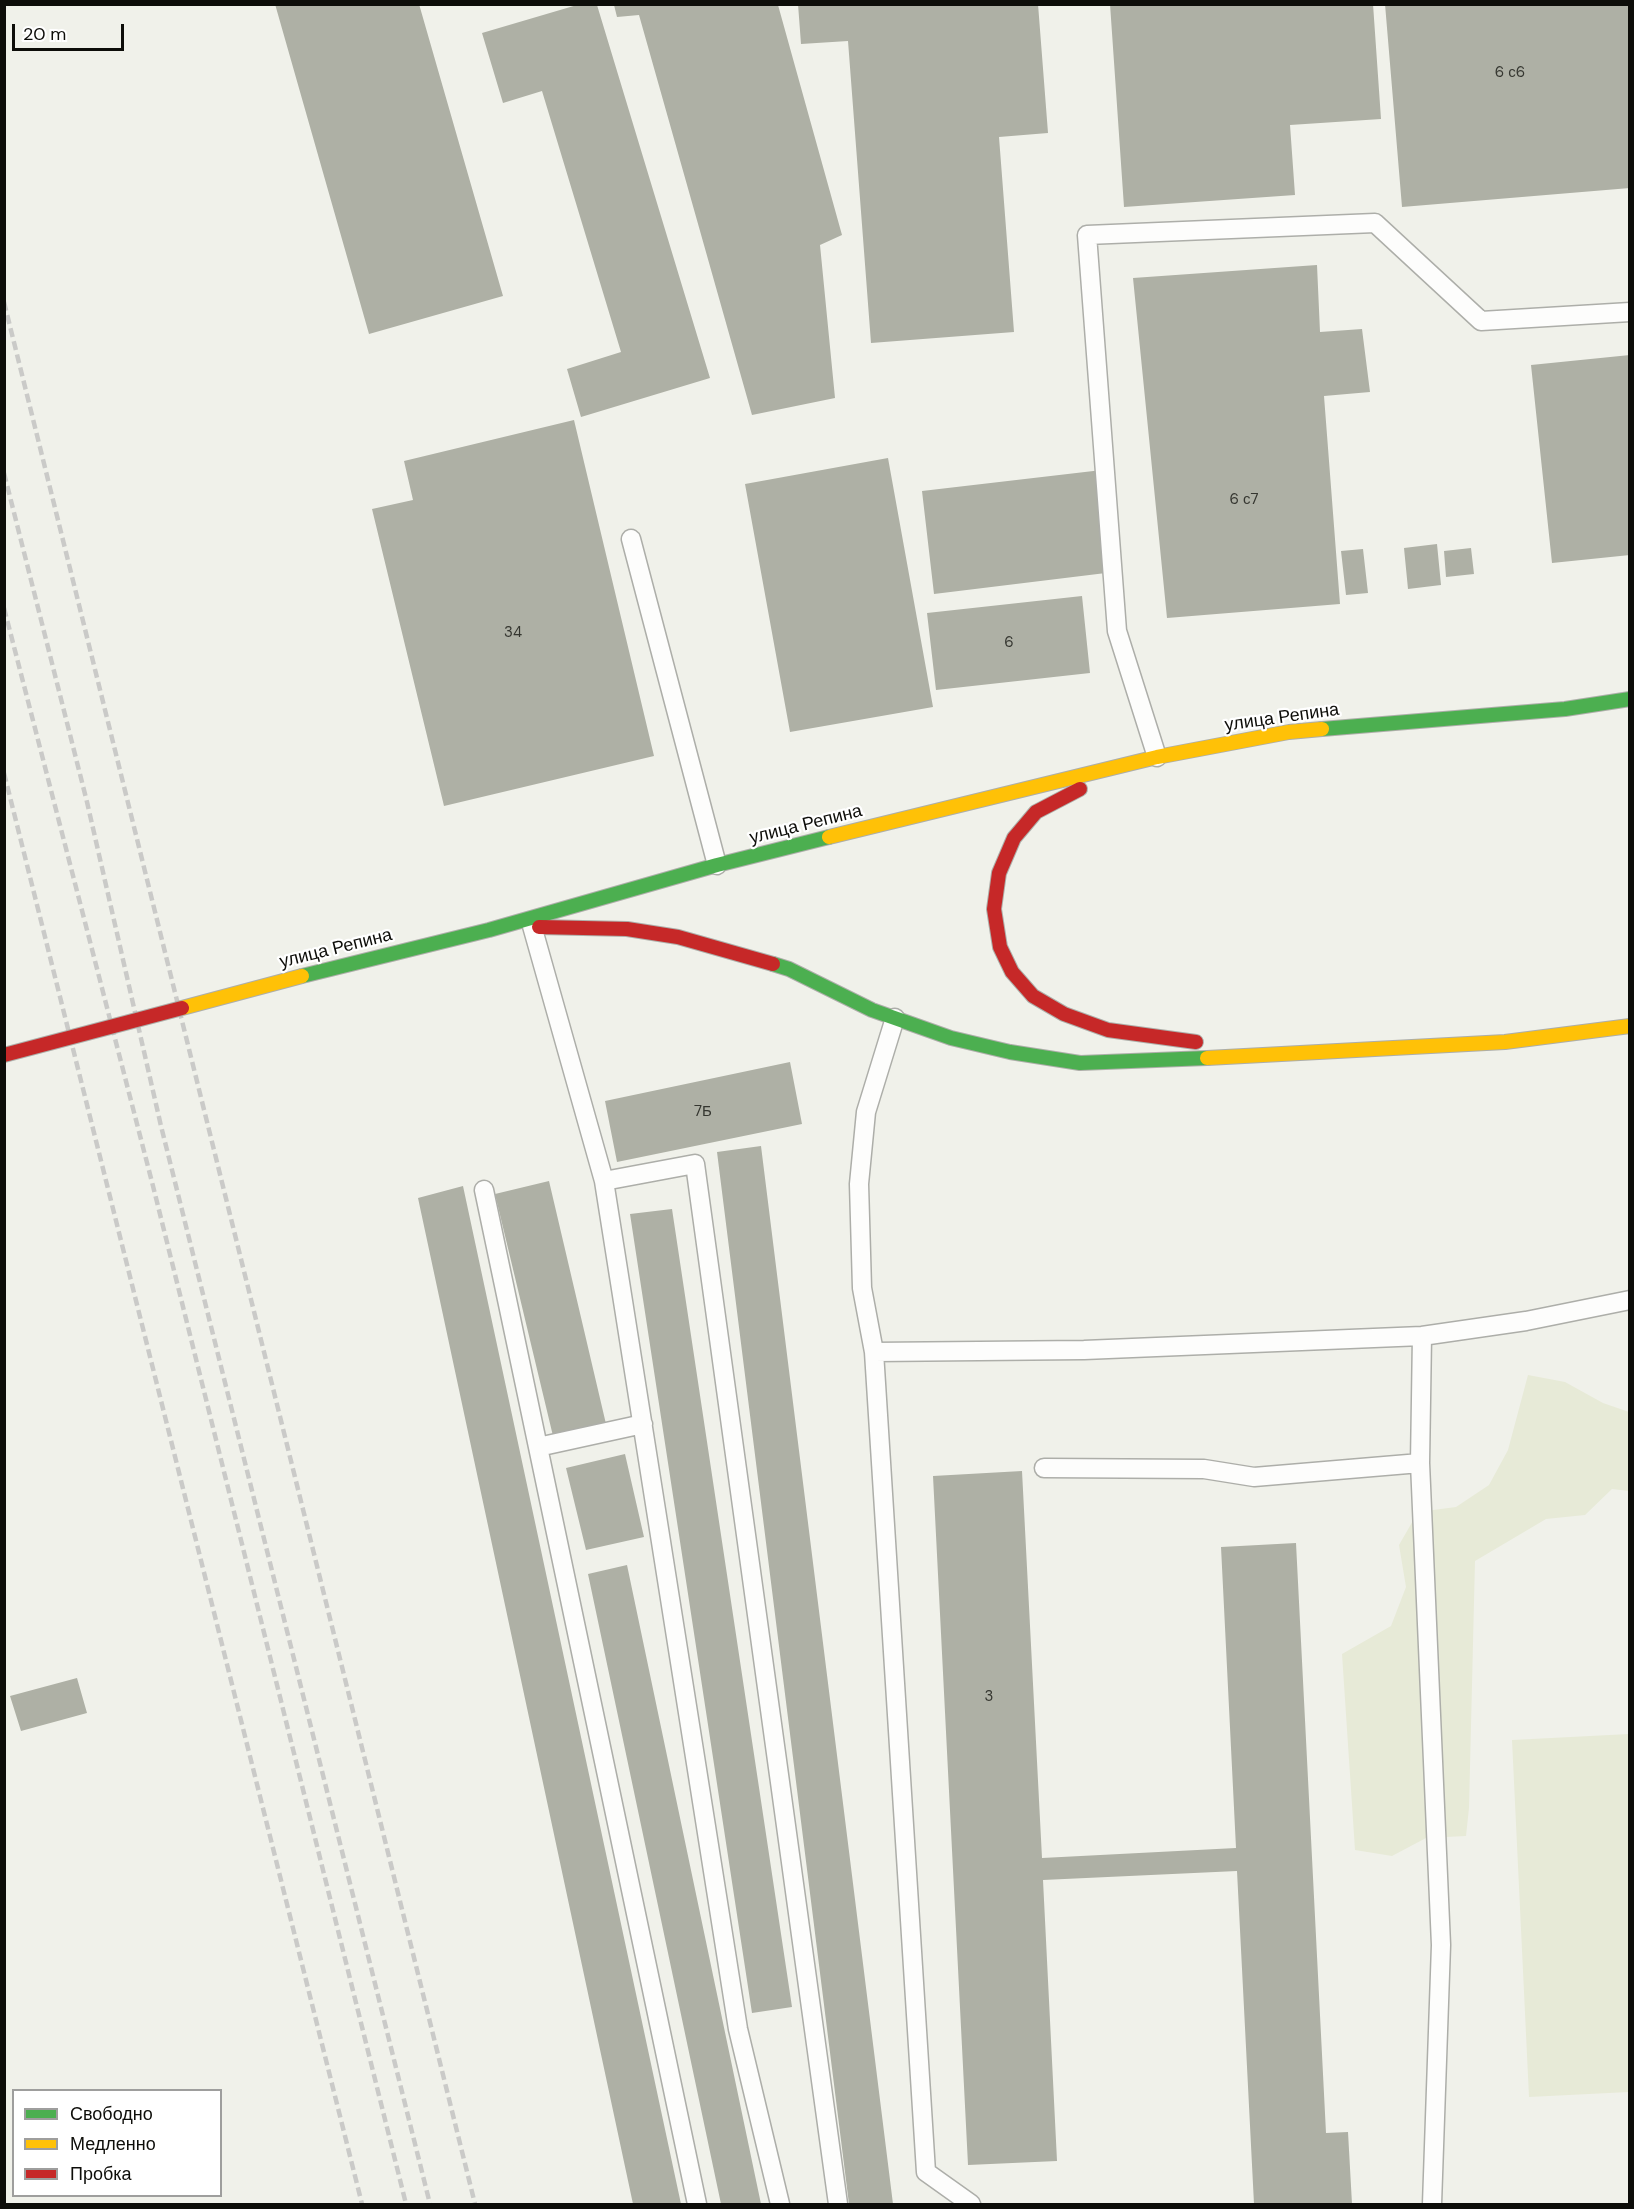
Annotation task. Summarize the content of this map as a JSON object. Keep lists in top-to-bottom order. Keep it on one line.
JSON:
{"streets":{"street":["улица Репина"]},"house_numbers":["6 с6","6 с7","34","6","7Б","3"],"legend":["Свободно","Медленно","Пробка"],"scale_bar":"20 m"}
